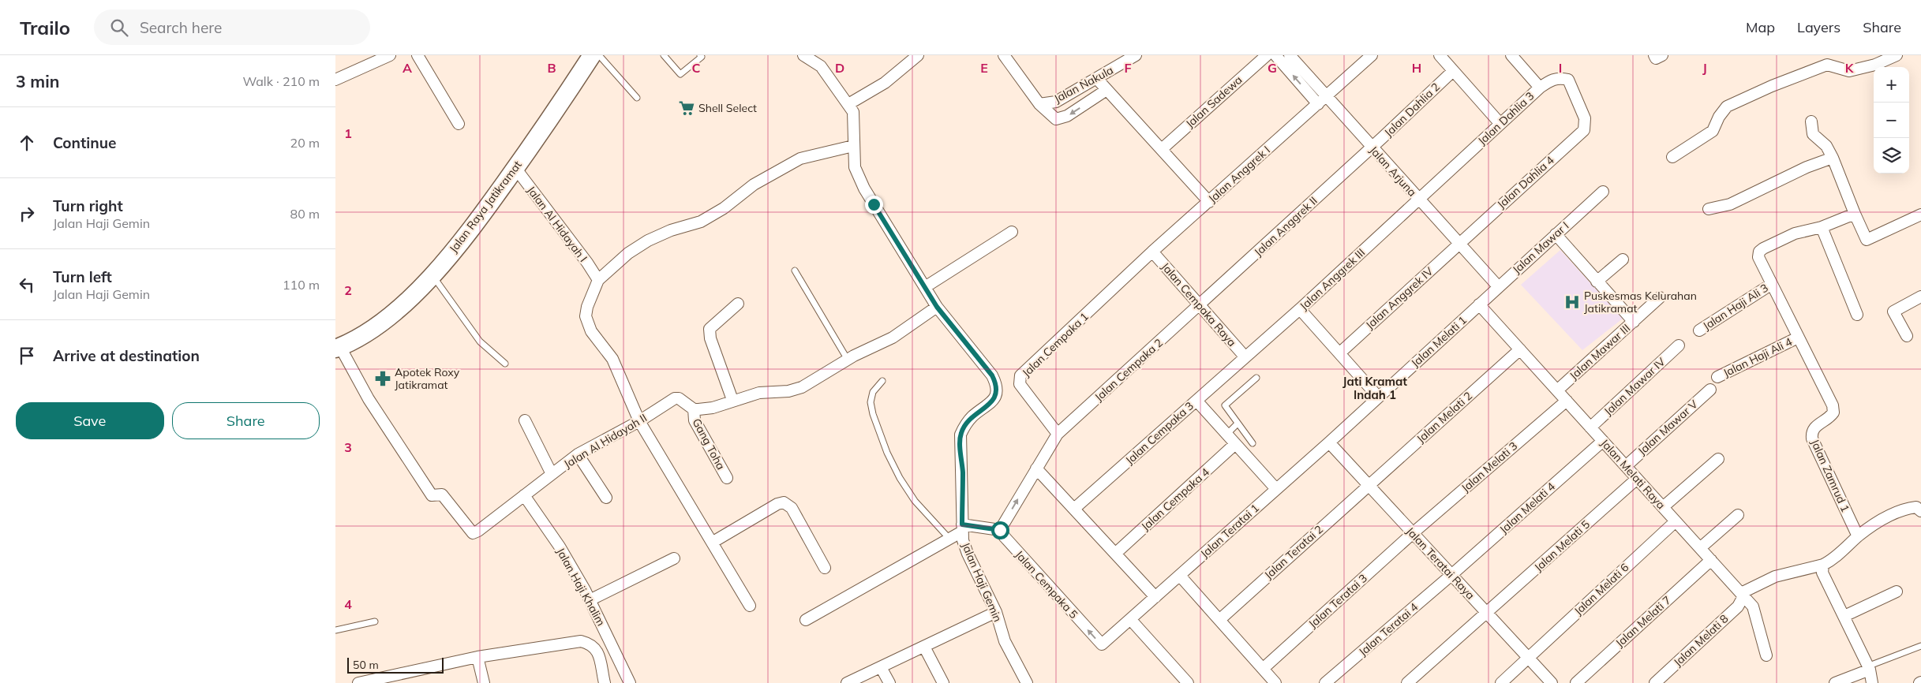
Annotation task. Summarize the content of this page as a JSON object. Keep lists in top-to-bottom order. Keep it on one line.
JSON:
{"streets":{"main road":["Jalan Raya Jatikramat"],"street":["Jalan Nakula","Jalan Sadewa","Jalan Dahlia 2","Jalan Dahlia 3","Jalan Arjuna","Jalan Anggrek I","Jalan Dahlia 4","Jalan Al Hidayah I","Jalan Anggrek II","Jalan Mawar I","Jalan Anggrek III","Jalan Anggrek IV","Jalan Cempaka Raya","Jalan Haji Ali 3","Jalan Melati 1","Jalan Cempaka 1","Jalan Mawar III","Jalan Haji Ali 4","Jalan Cempaka 2","Jalan Mawar IV","Jalan Melati 2","Jalan Mawar V","Jalan Cempaka 3","Jalan Al Hidayah II","Gang Toha","Jalan Melati 3","Jalan Melati Raya","Jalan Zamrud 1","Jalan Cempaka 4","Jalan Melati 4","Jalan Teratai 1","Jalan Melati 5","Jalan Teratai 2","Jalan Teratai Raya","Jalan Haji Gemin","Jalan Cempaka 5","Jalan Haji Khalim","Jalan Melati 6","Jalan Teratai 3","Jalan Melati 7","Jalan Teratai 4","Jalan Melati 8"]},"crossings":[["Jalan Dahlia 2","Jalan Arjuna"],["Jalan Dahlia 2","Jalan Anggrek II"],["Jalan Dahlia 3","Jalan Arjuna"],["Jalan Dahlia 3","Jalan Dahlia 4"],["Jalan Dahlia 3","Jalan Anggrek III"],["Jalan Arjuna","Jalan Anggrek I"],["Jalan Arjuna","Jalan Dahlia 4"],["Jalan Arjuna","Jalan Anggrek II"],["Jalan Arjuna","Jalan Mawar I"],["Jalan Arjuna","Jalan Anggrek III"],["Jalan Arjuna","Jalan Anggrek IV"],["Jalan Anggrek I","Jalan Cempaka Raya"],["Jalan Anggrek I","Jalan Cempaka 1"],["Jalan Dahlia 4","Jalan Anggrek IV"],["Jalan Raya Jatikramat","Jalan Al Hidayah I"],["Jalan Raya Jatikramat","Jalan Al Hidayah II"],["Jalan Anggrek II","Jalan Cempaka Raya"],["Jalan Anggrek II","Jalan Cempaka 2"],["Jalan Mawar I","Jalan Melati 1"],["Jalan Mawar I","Jalan Melati Raya"],["Jalan Anggrek III","Jalan Cempaka Raya"],["Jalan Anggrek III","Jalan Cempaka 3"],["Jalan Cempaka Raya","Jalan Cempaka 1"],["Jalan Cempaka Raya","Jalan Cempaka 2"],["Jalan Cempaka Raya","Jalan Cempaka 3"],["Jalan Haji Ali 3","Jalan Zamrud 1"],["Jalan Melati 1","Jalan Melati Raya"],["Jalan Melati 1","Jalan Teratai 1"],["Jalan Melati 1","Jalan Teratai Raya"],["Jalan Cempaka 1","Jalan Cempaka 2"],["Jalan Mawar III","Jalan Melati Raya"],["Jalan Haji Ali 4","Jalan Zamrud 1"],["Jalan Mawar IV","Jalan Melati Raya"],["Jalan Melati 2","Jalan Melati Raya"],["Jalan Melati 2","Jalan Teratai 2"],["Jalan Melati 2","Jalan Teratai Raya"],["Jalan Mawar V","Jalan Melati Raya"],["Jalan Al Hidayah II","Gang Toha"],["Jalan Al Hidayah II","Jalan Haji Khalim"],["Jalan Melati 3","Jalan Melati Raya"],["Jalan Melati 3","Jalan Teratai Raya"],["Jalan Melati 3","Jalan Teratai 3"],["Jalan Melati Raya","Jalan Melati 4"],["Jalan Melati Raya","Jalan Melati 5"],["Jalan Melati Raya","Jalan Melati 6"],["Jalan Melati Raya","Jalan Melati 7"],["Jalan Melati Raya","Jalan Melati 8"],["Jalan Melati 4","Jalan Teratai Raya"],["Jalan Melati 4","Jalan Teratai 4"],["Jalan Teratai 1","Jalan Teratai Raya"],["Jalan Teratai 1","Jalan Cempaka 5"],["Jalan Melati 5","Jalan Teratai Raya"],["Jalan Teratai 2","Jalan Teratai Raya"],["Jalan Teratai Raya","Jalan Melati 6"],["Jalan Teratai Raya","Jalan Teratai 3"],["Jalan Teratai Raya","Jalan Teratai 4"]],"districts":["Jati Kramat Indah 1"],"places":{"supermarket":["Shell Select"],"hospital":["Puskesmas Kelurahan Jatikramat"],"pharmacy":["Apotek Roxy Jatikramat"]},"scale_bar":"50 m","page":{"header":"Trailo","search":"Search here","nav":["Map","Layers","Share"],"heading":["3 min","Walk · 210 m"],"map_buttons":["+","−"],"list":[["Continue","20 m"],["Turn right","Jalan Haji Gemin","80 m"],["Turn left","Jalan Haji Gemin","110 m"],"Arrive at destination"],"buttons":["Save","Share"],"scale":"50 m"},"grid":{"columns":["A","B","C","D","E","F","G","H","I","J","K"],"rows":["1","2","3","4"]}}
